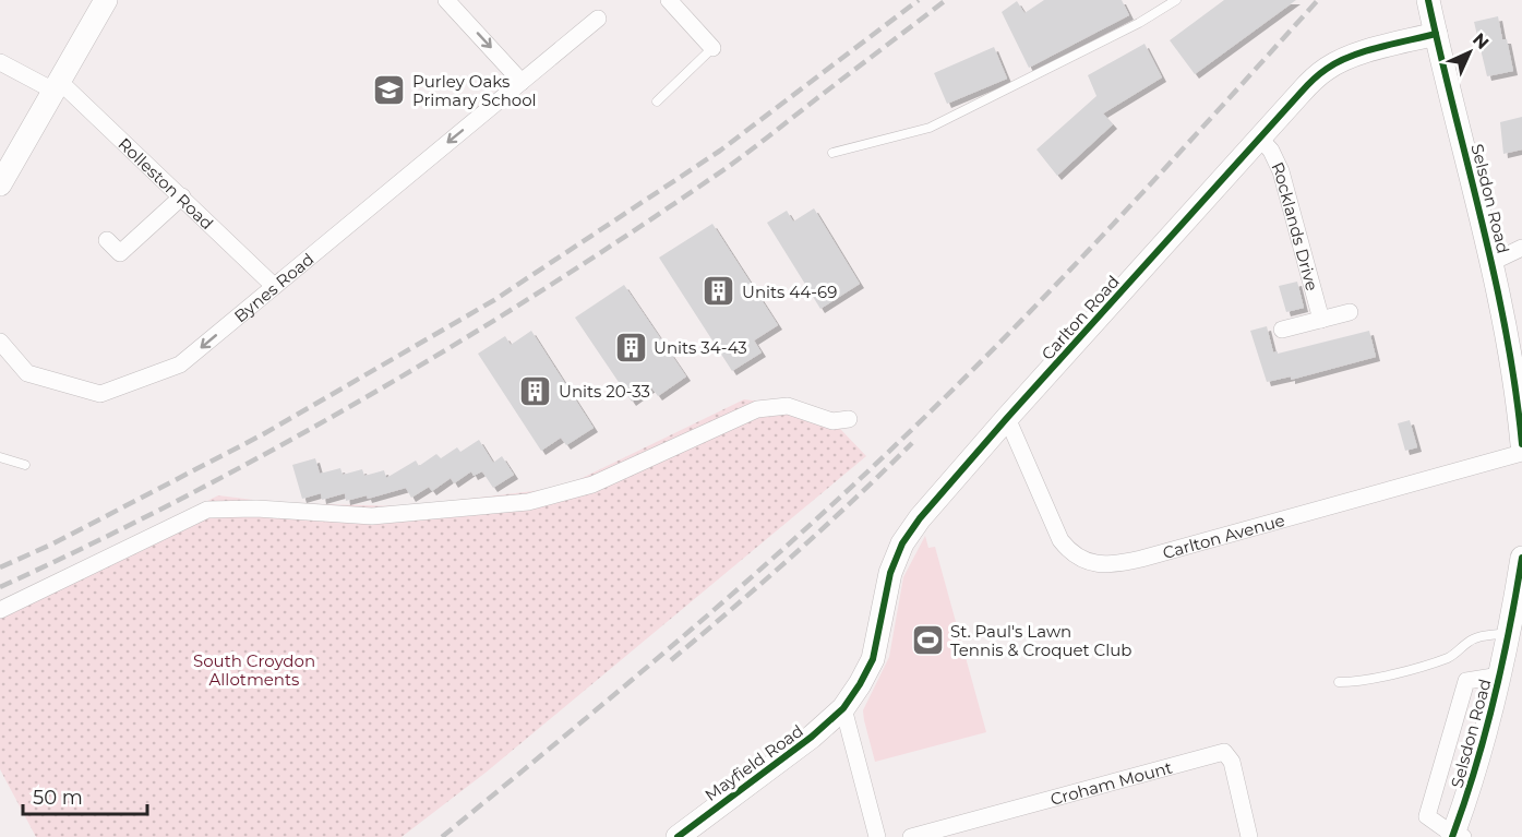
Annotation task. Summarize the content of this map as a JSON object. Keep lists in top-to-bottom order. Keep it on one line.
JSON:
{"streets":{"street":["Rolleston Road","Selsdon Road","Rocklands Drive","Bynes Road","Carlton Road","Carlton Avenue","Mayfield Road","Croham Mount"]},"crossings":[["Rolleston Road","Bynes Road"],["Selsdon Road","Carlton Road"],["Rocklands Drive","Carlton Road"],["Carlton Road","Carlton Avenue"],["Carlton Road","Mayfield Road"]],"one_way":["Bynes Road"],"parks":["South Croydon Allotments"],"places":{"school or university":["Purley Oaks Primary School"],"building":["Units 44-69","Units 34-43","Units 20-33"],"sports":["St. Paul's Lawn Tennis & Croquet Club"]},"scale_bar":"50 m","north":"top right"}
